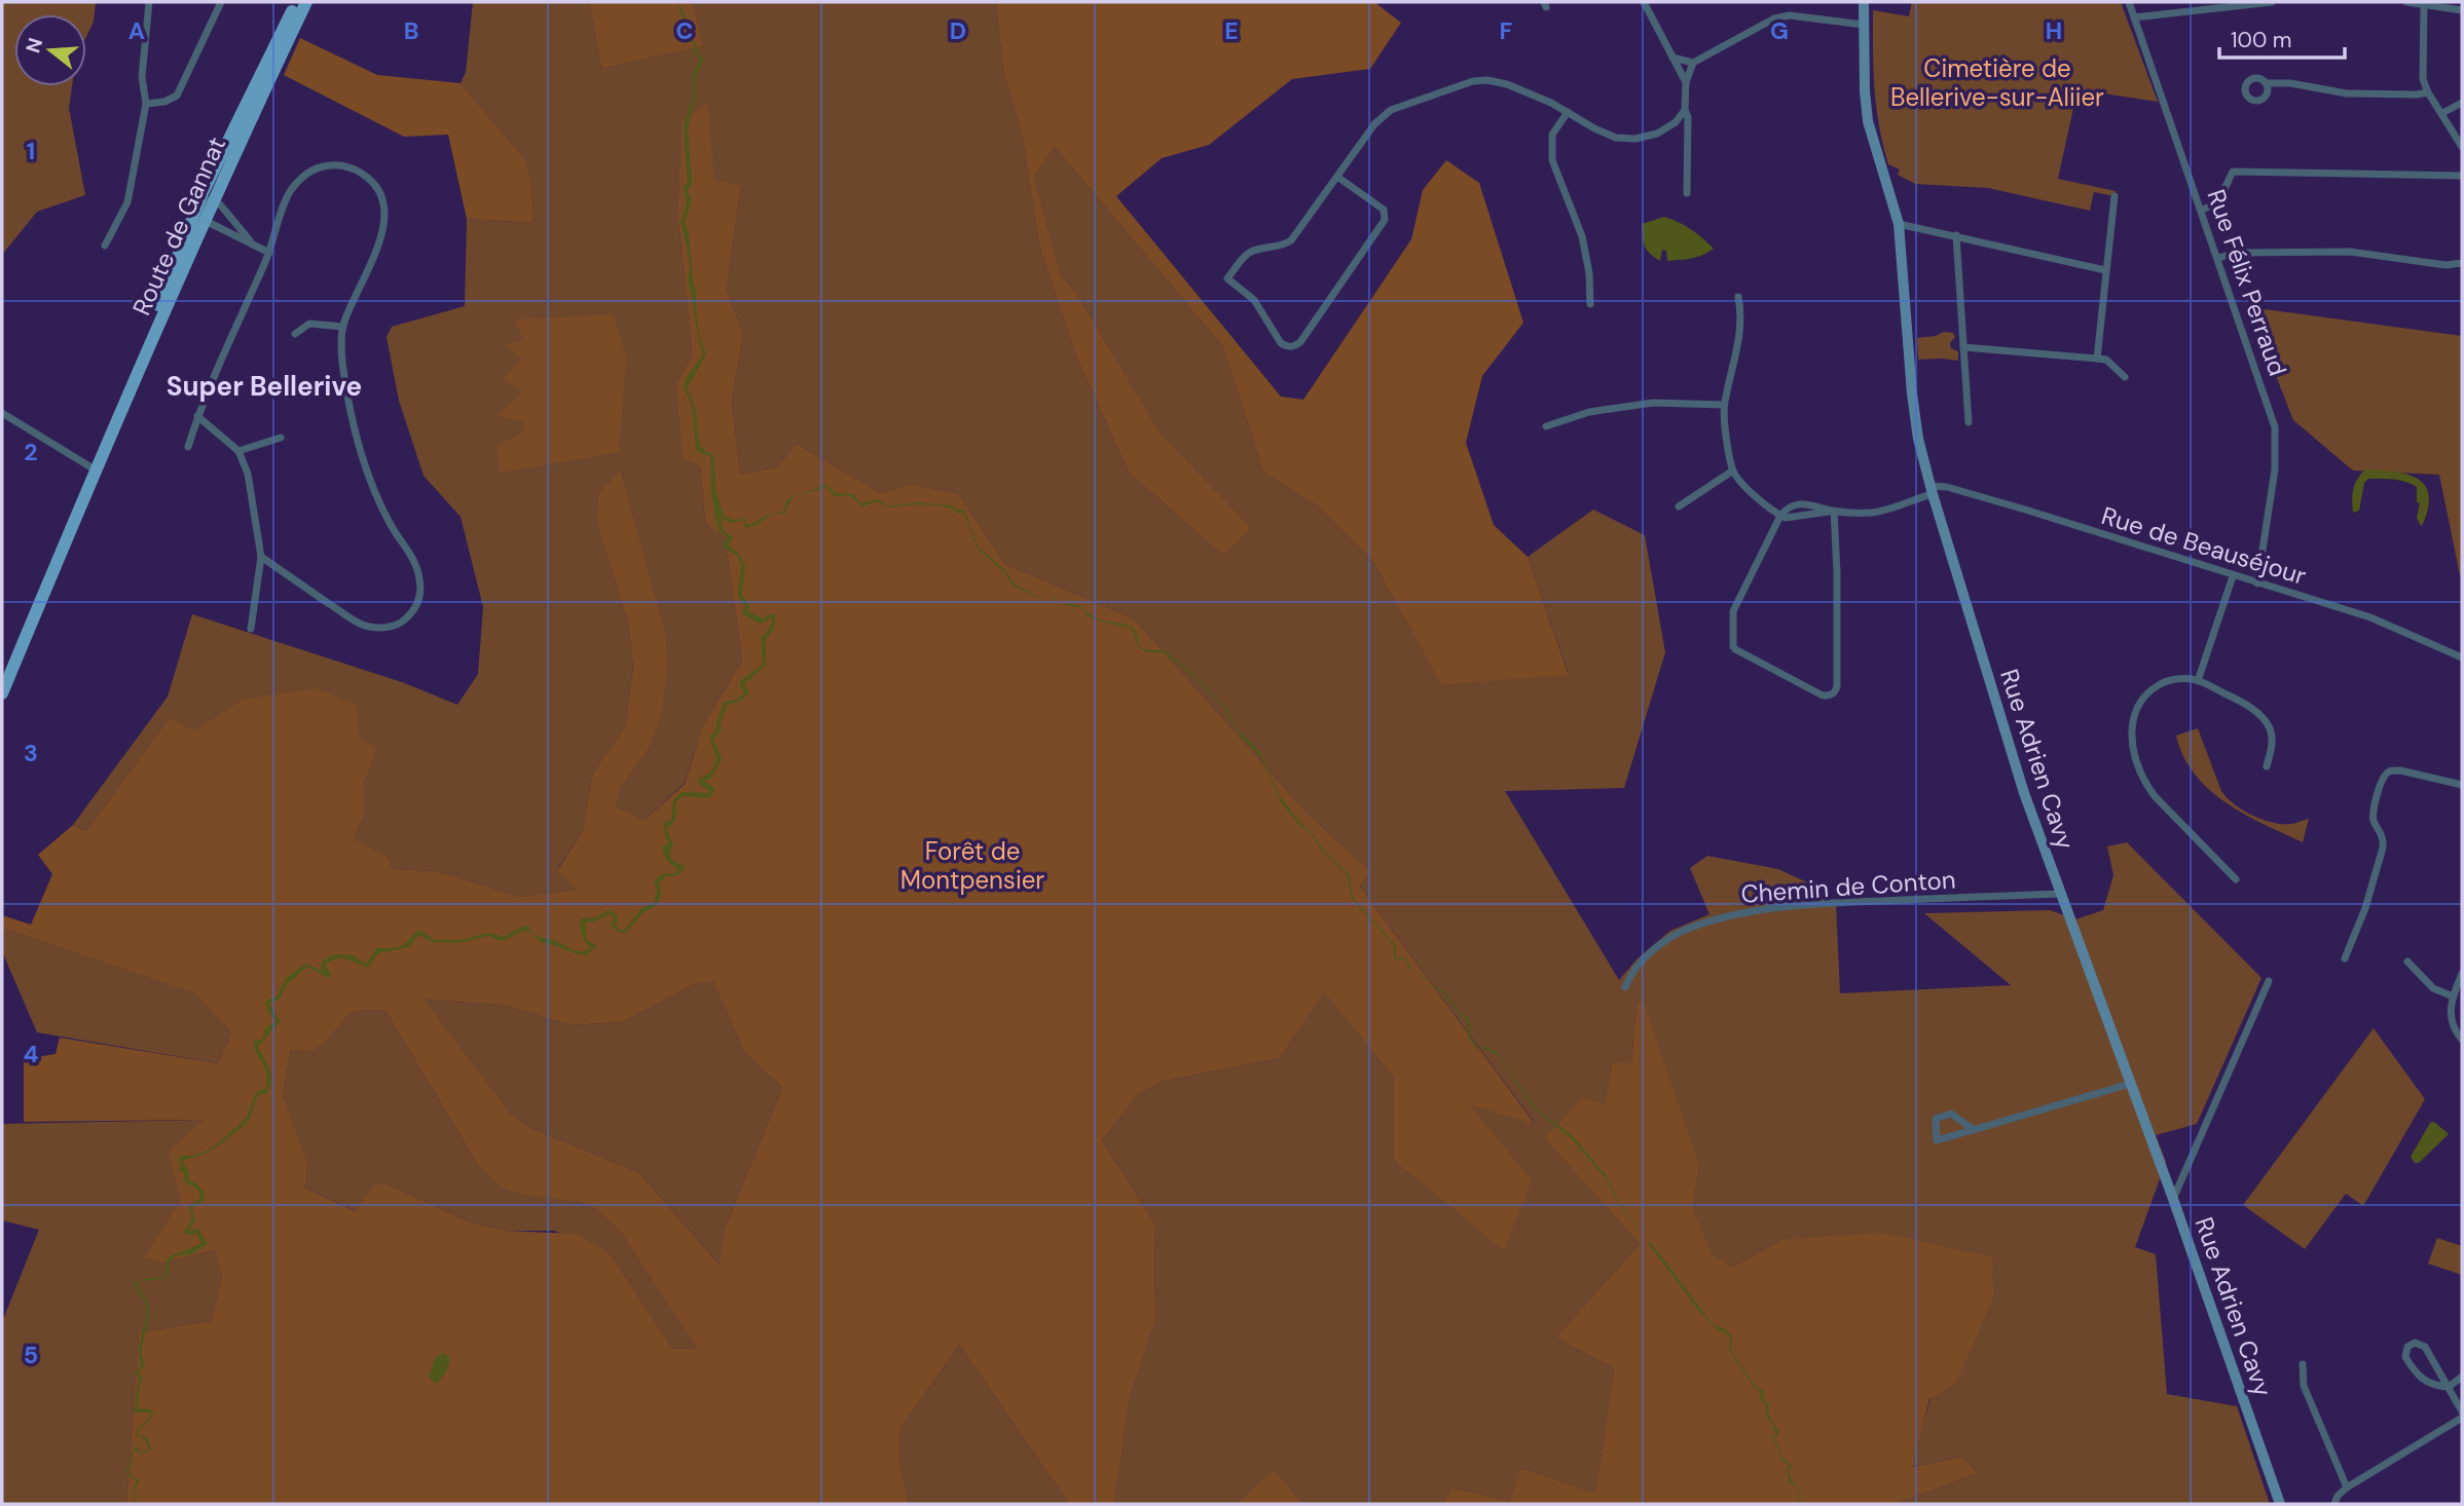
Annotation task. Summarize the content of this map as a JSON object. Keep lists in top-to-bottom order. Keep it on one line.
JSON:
{"streets":{"main road":["Route de Gannat","Rue Adrien Cavy"],"street":["Rue Félix Perraud","Rue de Beauséjour","Chemin de Conton"]},"crossings":[["Rue Félix Perraud","Rue de Beauséjour"],["Rue de Beauséjour","Rue Adrien Cavy"],["Rue Adrien Cavy","Chemin de Conton"]],"districts":["Super Bellerive"],"parks":["Cimetière de Bellerive-sur-Aliier","Forêt de Montpensier"],"scale_bar":"100 m","north":"left","grid":{"columns":["A","B","C","D","E","F","G","H"],"rows":["1","2","3","4","5"]}}
